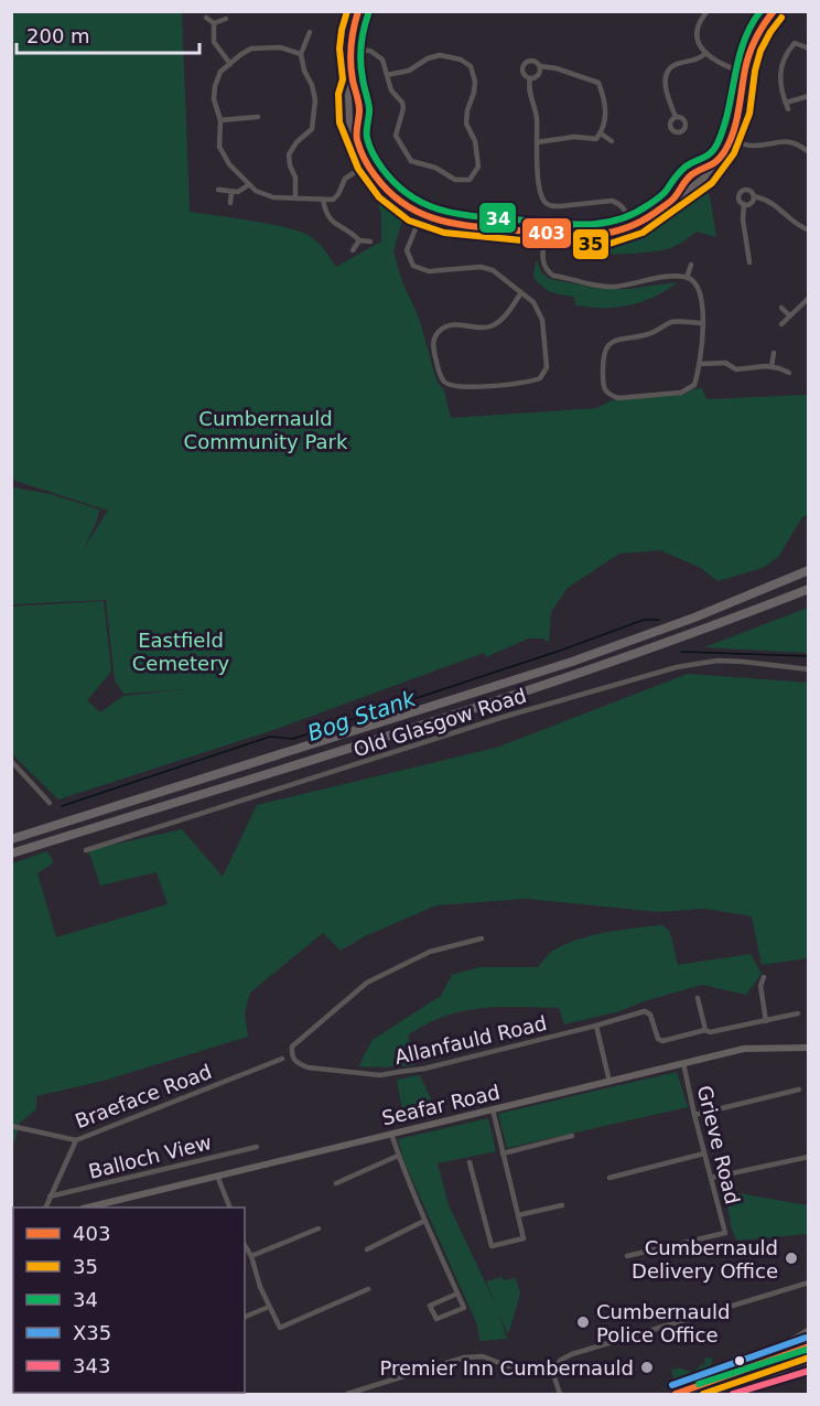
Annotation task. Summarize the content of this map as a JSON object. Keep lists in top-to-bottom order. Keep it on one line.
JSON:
{"streets":{"street":["Old Glasgow Road","Allanfauld Road","Braeface Road","Seafar Road","Grieve Road","Balloch View"]},"crossings":[["Seafar Road","Grieve Road"]],"water":["Bog Stank"],"parks":["Cumbernauld Community Park","Eastfield Cemetery"],"places":["Cumbernauld Delivery Office","Cumbernauld Police Office","Premier Inn Cumbernauld"],"lines":["transit line 403","transit line 35","transit line 34","transit line X35","transit line 343"],"legend":["403","35","34","X35","343"],"scale_bar":"200 m"}
